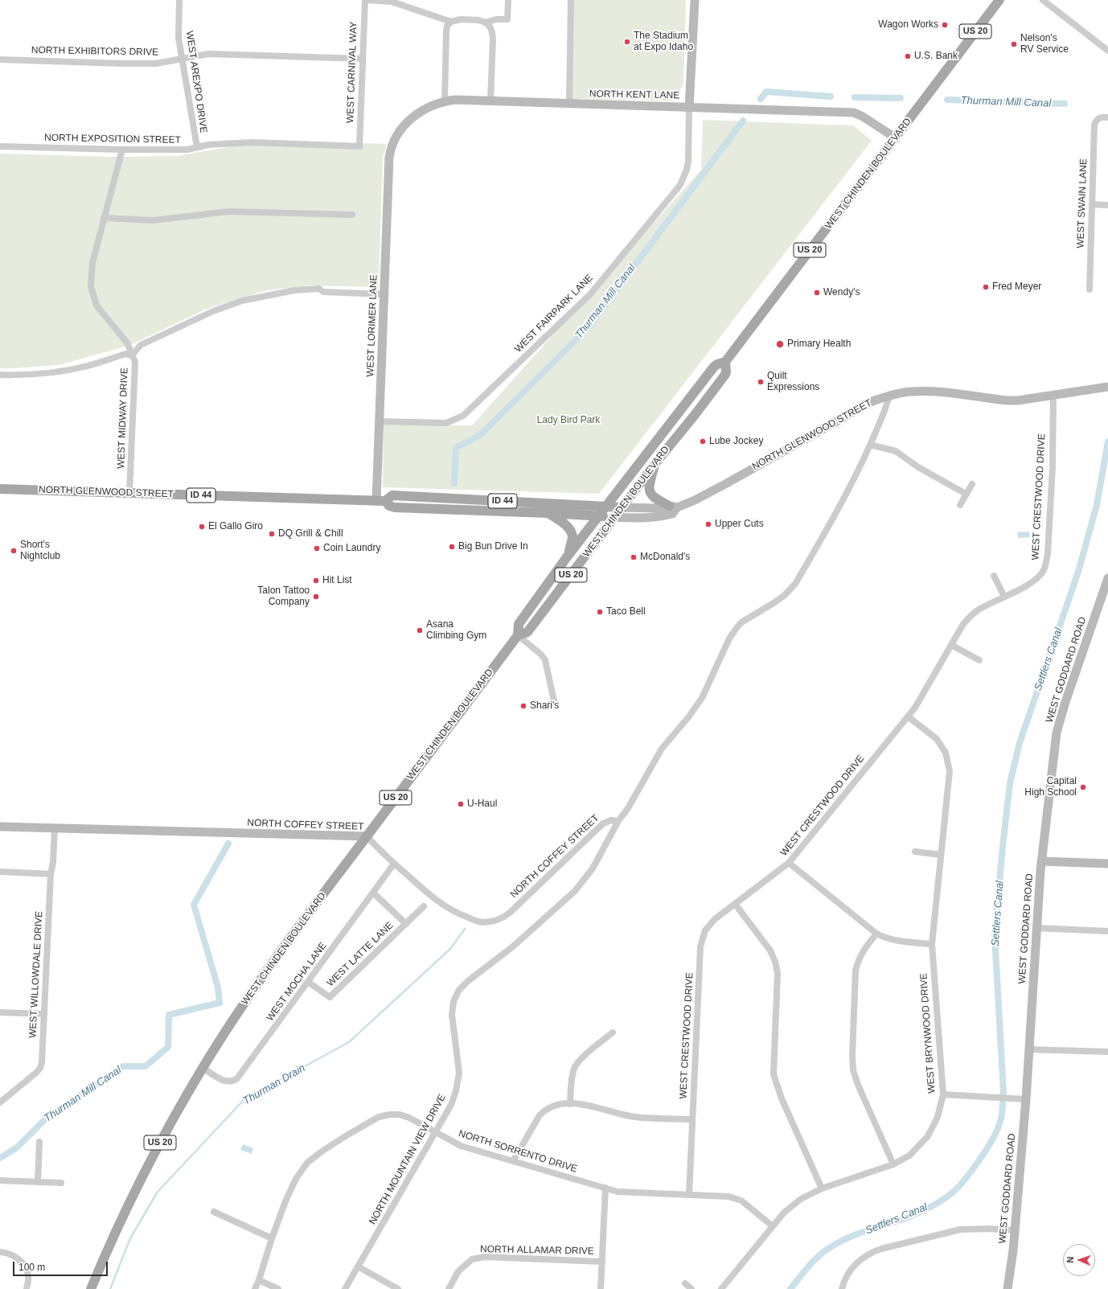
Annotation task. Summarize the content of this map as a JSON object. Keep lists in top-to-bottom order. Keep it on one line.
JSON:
{"streets":{"main road":["US 20","WEST CHINDEN BOULEVARD","NORTH GLENWOOD STREET","ID 44"],"street":["NORTH EXHIBITORS DRIVE","WEST CARNIVAL WAY","WEST AREXPO DRIVE","NORTH KENT LANE","NORTH EXPOSITION STREET","WEST SWAIN LANE","WEST FAIRPARK LANE","WEST LORIMER LANE","WEST MIDWAY DRIVE","WEST CRESTWOOD DRIVE","WEST GODDARD ROAD","NORTH COFFEY STREET","WEST LATTE LANE","WEST WILLOWDALE DRIVE","WEST MOCHA LANE","WEST BRYNWOOD DRIVE","NORTH SORRENTO DRIVE","NORTH MOUNTAIN VIEW DRIVE","NORTH ALLAMAR DRIVE"]},"crossings":[["NORTH EXHIBITORS DRIVE","WEST CARNIVAL WAY"],["NORTH EXHIBITORS DRIVE","WEST AREXPO DRIVE"],["WEST CARNIVAL WAY","NORTH EXPOSITION STREET"],["WEST AREXPO DRIVE","NORTH EXPOSITION STREET"],["NORTH KENT LANE","WEST CHINDEN BOULEVARD"],["NORTH KENT LANE","WEST FAIRPARK LANE"],["NORTH KENT LANE","WEST LORIMER LANE"],["NORTH EXPOSITION STREET","WEST MIDWAY DRIVE"],["WEST CHINDEN BOULEVARD","NORTH GLENWOOD STREET"],["WEST CHINDEN BOULEVARD","NORTH COFFEY STREET"],["WEST CHINDEN BOULEVARD","WEST MOCHA LANE"],["WEST FAIRPARK LANE","WEST LORIMER LANE"],["WEST LORIMER LANE","NORTH GLENWOOD STREET"],["WEST MIDWAY DRIVE","NORTH GLENWOOD STREET"],["NORTH GLENWOOD STREET","WEST CRESTWOOD DRIVE"],["NORTH GLENWOOD STREET","NORTH MOUNTAIN VIEW DRIVE"],["WEST CRESTWOOD DRIVE","WEST BRYNWOOD DRIVE"],["WEST CRESTWOOD DRIVE","NORTH SORRENTO DRIVE"],["NORTH COFFEY STREET","WEST WILLOWDALE DRIVE"],["NORTH COFFEY STREET","WEST MOCHA LANE"],["NORTH COFFEY STREET","NORTH MOUNTAIN VIEW DRIVE"],["WEST LATTE LANE","WEST MOCHA LANE"],["WEST BRYNWOOD DRIVE","NORTH SORRENTO DRIVE"],["NORTH SORRENTO DRIVE","NORTH MOUNTAIN VIEW DRIVE"]],"water":["Thurman Mill Canal","Settlers Canal","Thurman Drain"],"parks":["Lady Bird Park"],"places":["Wagon Works","The Stadium at Expo Idaho","Nelson's RV Service","U.S. Bank","Fred Meyer","Wendy's","Primary Health","Quilt Expressions","Lube Jockey","Upper Cuts","El Gallo Giro","DQ Grill & Chill","Big Bun Drive In","Coin Laundry","Short's Nightclub","McDonald's","Hit List","Talon Tattoo Company","Taco Bell","Asana Climbing Gym","Shari's","Capital High School","U-Haul"],"scale_bar":"100 m","north":"left"}
